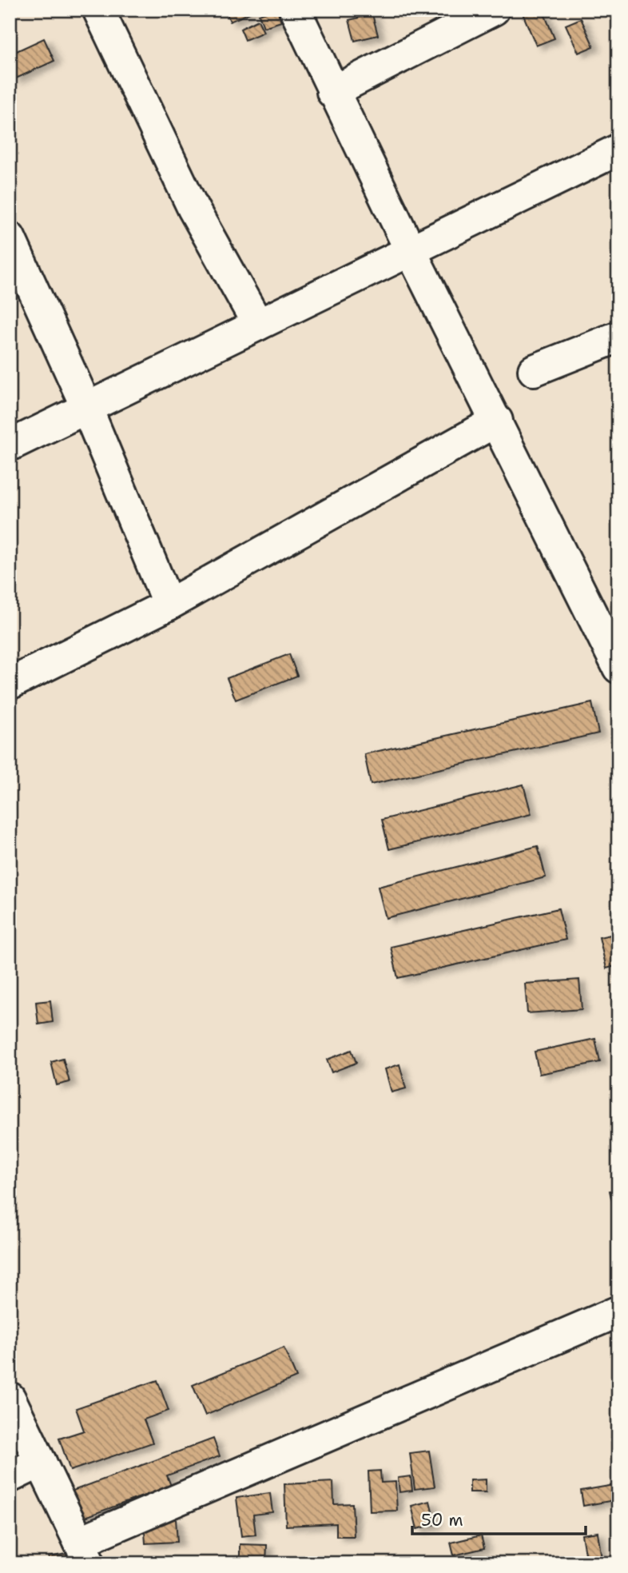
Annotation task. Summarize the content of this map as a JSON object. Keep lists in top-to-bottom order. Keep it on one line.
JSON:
{"scale_bar":"50 m"}
